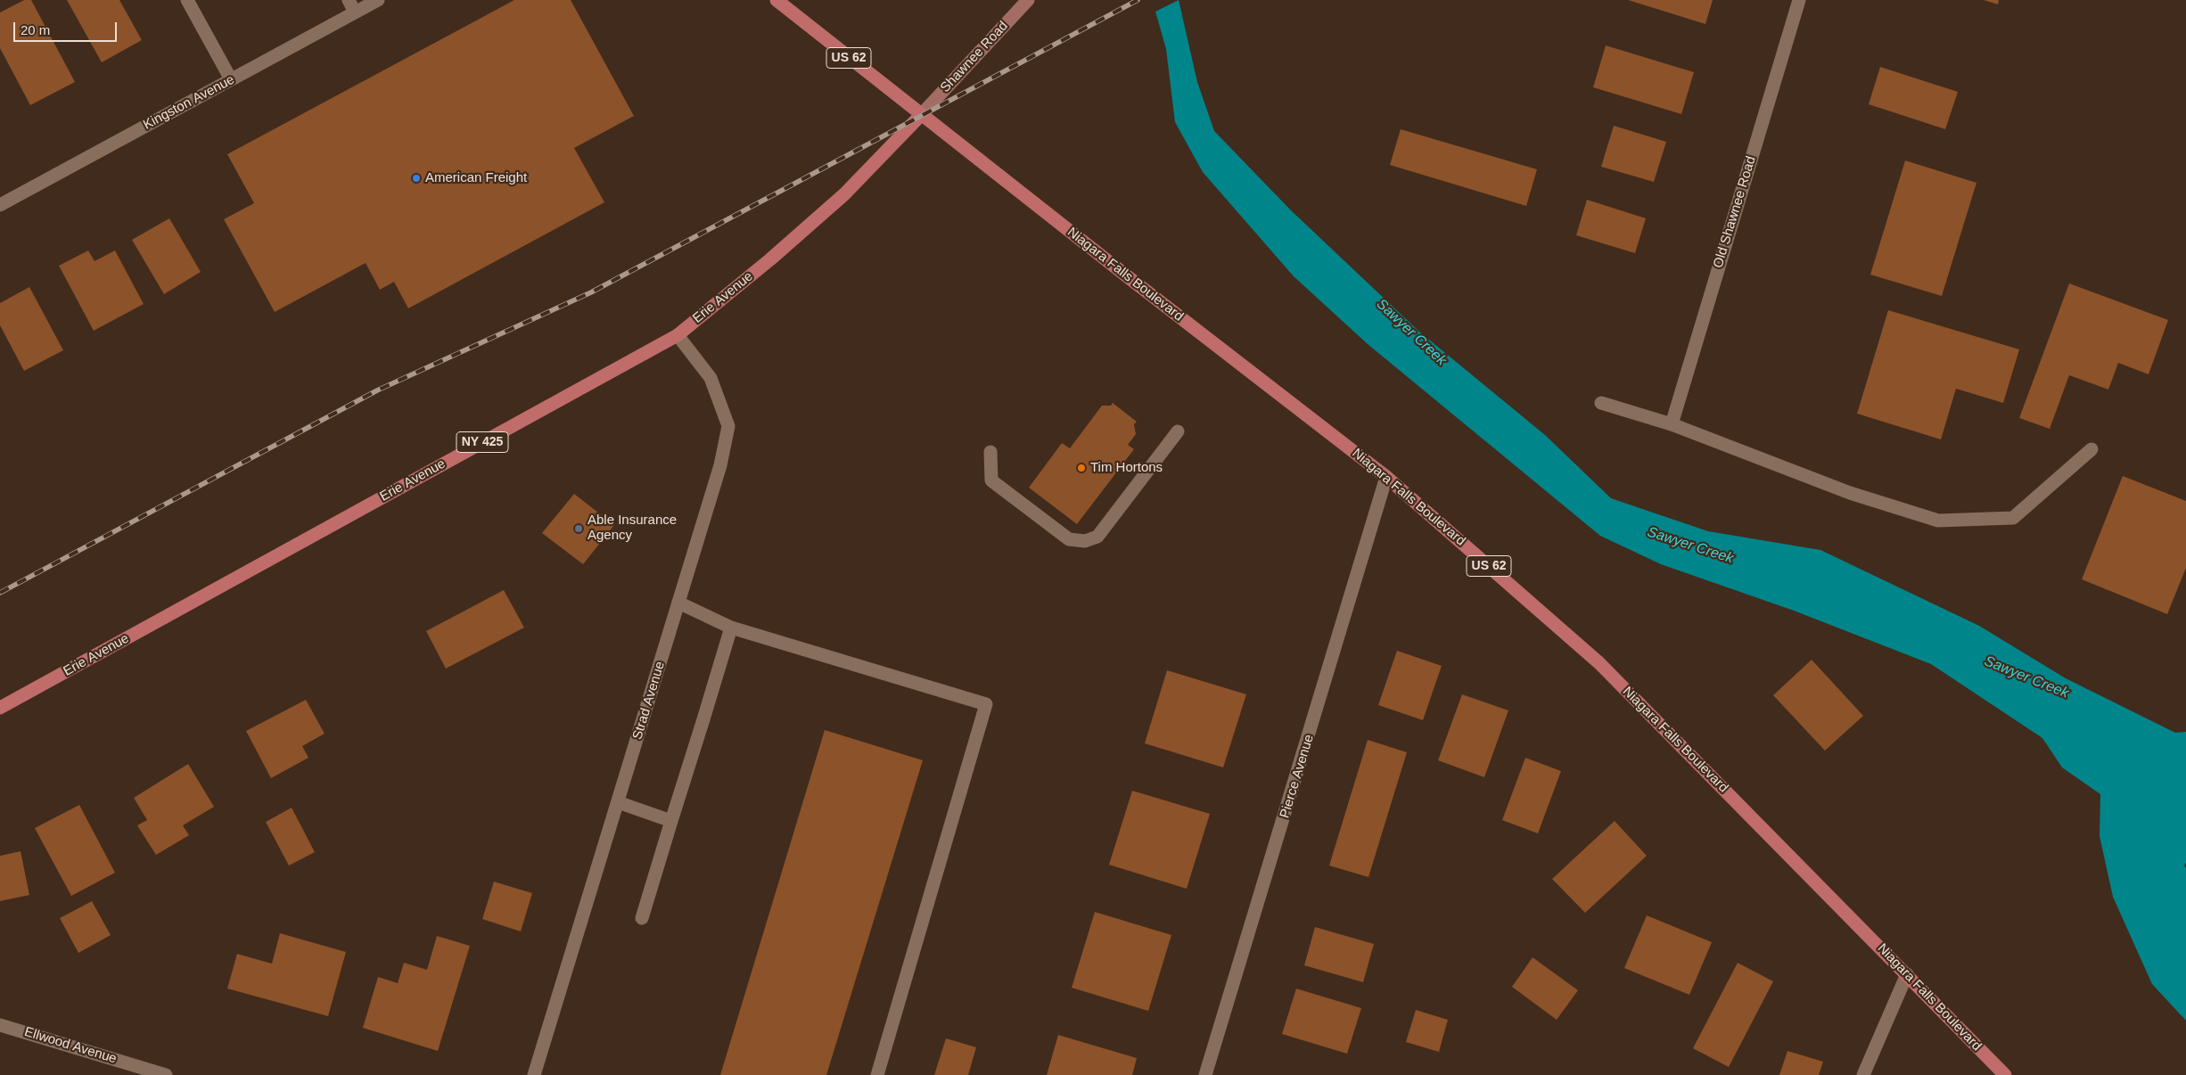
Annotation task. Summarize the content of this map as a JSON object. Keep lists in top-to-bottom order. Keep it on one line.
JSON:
{"streets":{"main road":["Shawnee Road","US 62","Niagara Falls Boulevard","Erie Avenue","NY 425"],"street":["Kingston Avenue","Old Shawnee Road","Strad Avenue","Pierce Avenue","Ellwood Avenue"]},"crossings":[["Shawnee Road","Niagara Falls Boulevard"],["Shawnee Road","Erie Avenue"],["Niagara Falls Boulevard","Erie Avenue"],["Niagara Falls Boulevard","Pierce Avenue"],["Erie Avenue","Strad Avenue"]],"water":["Sawyer Creek"],"places":["American Freight","Tim Hortons","Able Insurance Agency"],"scale_bar":"20 m"}
